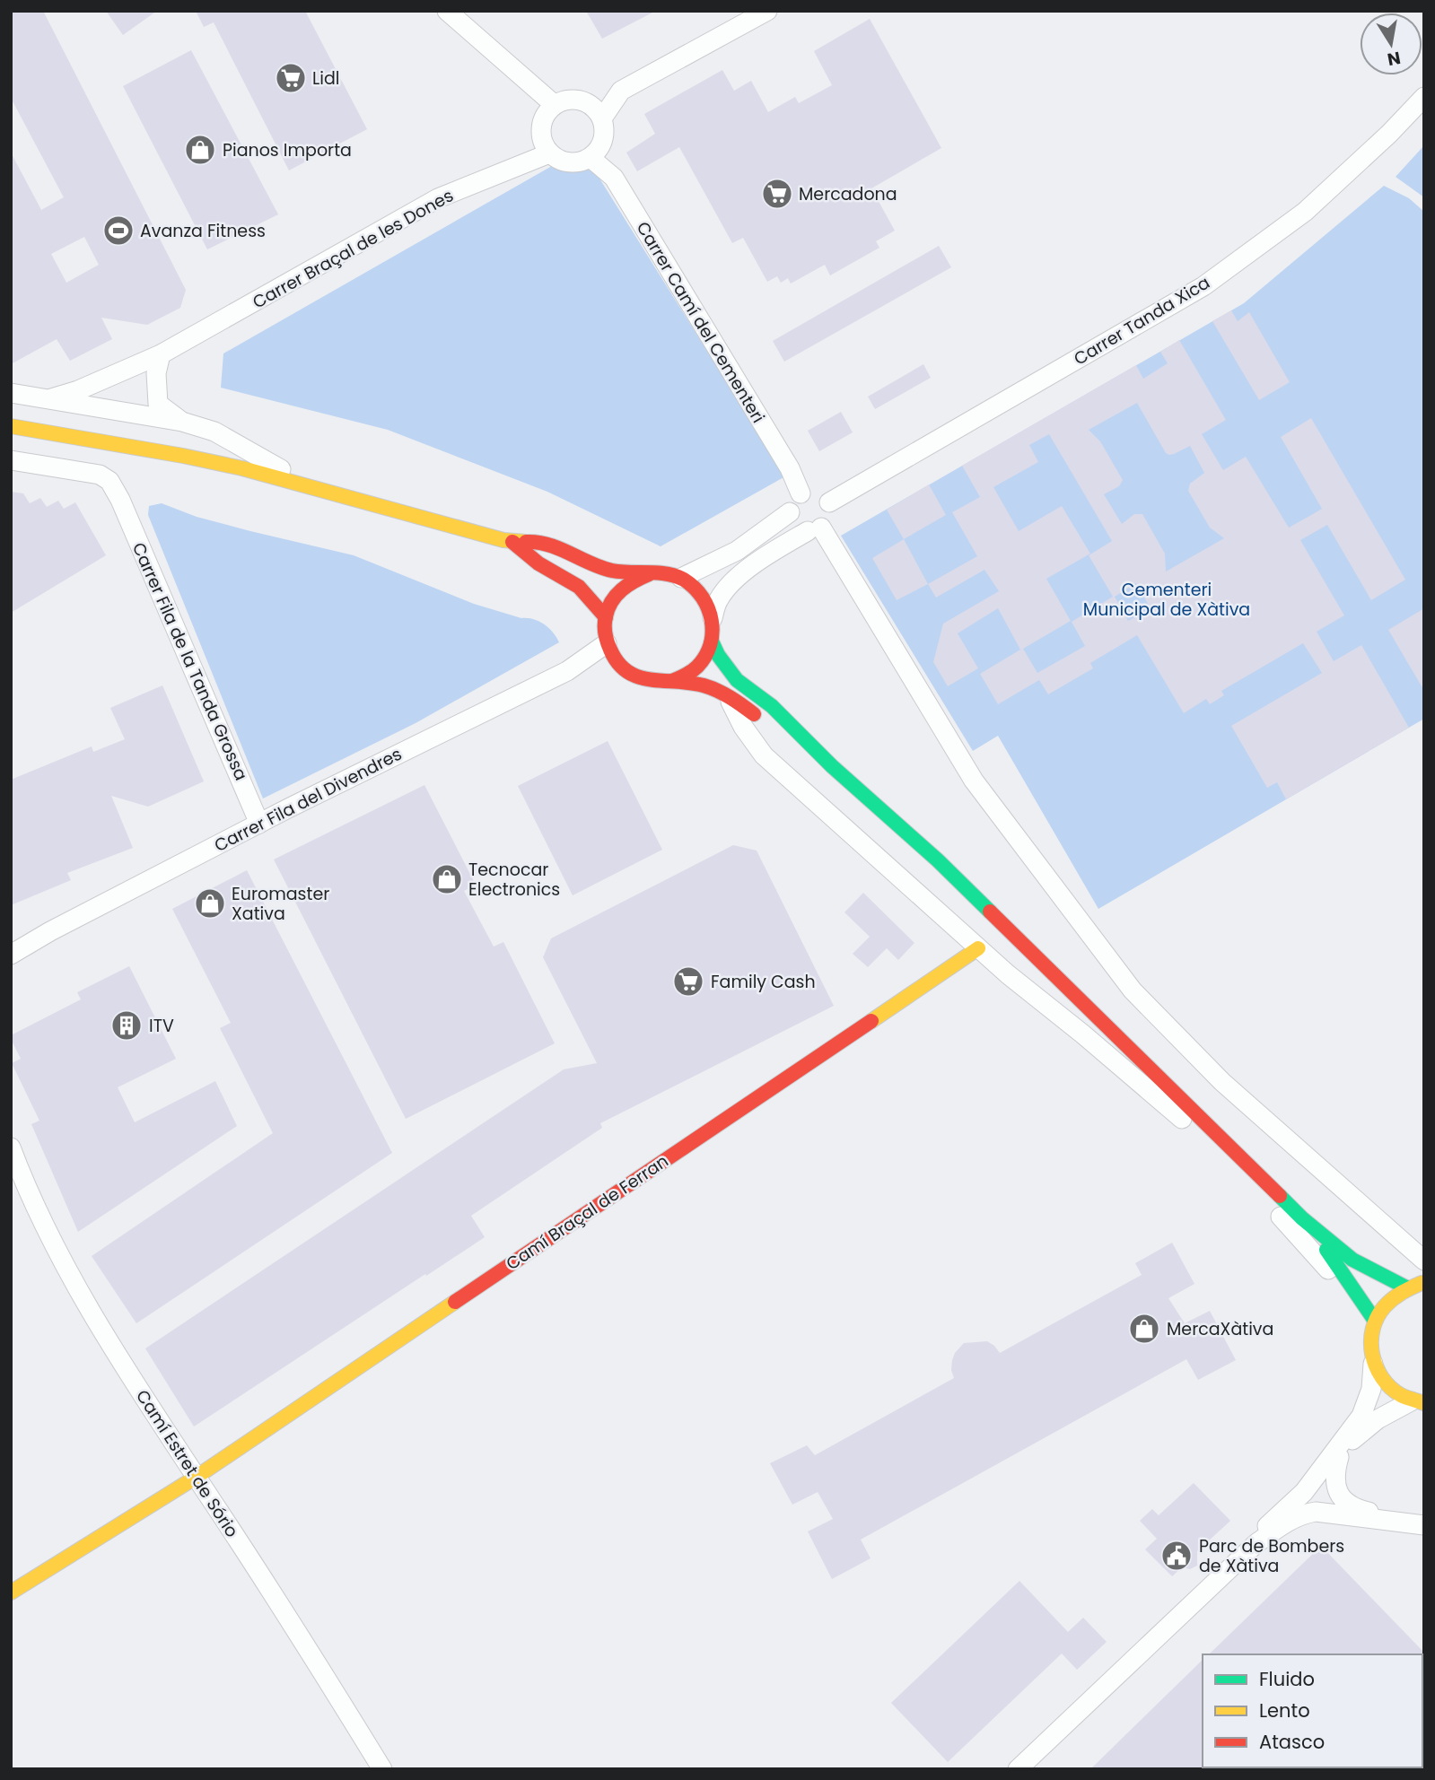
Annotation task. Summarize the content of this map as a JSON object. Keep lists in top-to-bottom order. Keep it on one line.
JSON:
{"streets":{"main road":["Camí Braçal de Ferran"],"street":["Carrer Braçal de les Dones","Carrer Tanda Xica","Carrer Camí del Cementeri","Carrer Fila de la Tanda Grossa","Carrer Fila del Divendres","Camí Estret de Sório"]},"crossings":[["Carrer Braçal de les Dones","Carrer Camí del Cementeri"],["Carrer Tanda Xica","Carrer Camí del Cementeri"],["Carrer Fila de la Tanda Grossa","Carrer Fila del Divendres"],["Camí Braçal de Ferran","Camí Estret de Sório"]],"parks":["Cementeri Municipal de Xàtiva"],"places":{"supermarket":["Lidl","Mercadona","Family Cash"],"shop":["Pianos Importa","Tecnocar Electronics","Euromaster Xativa","MercaXàtiva"],"sports":["Avanza Fitness"],"building":["ITV"],"public building":["Parc de Bombers de Xàtiva"]},"legend":["Fluido","Lento","Atasco"],"north":"bottom"}
